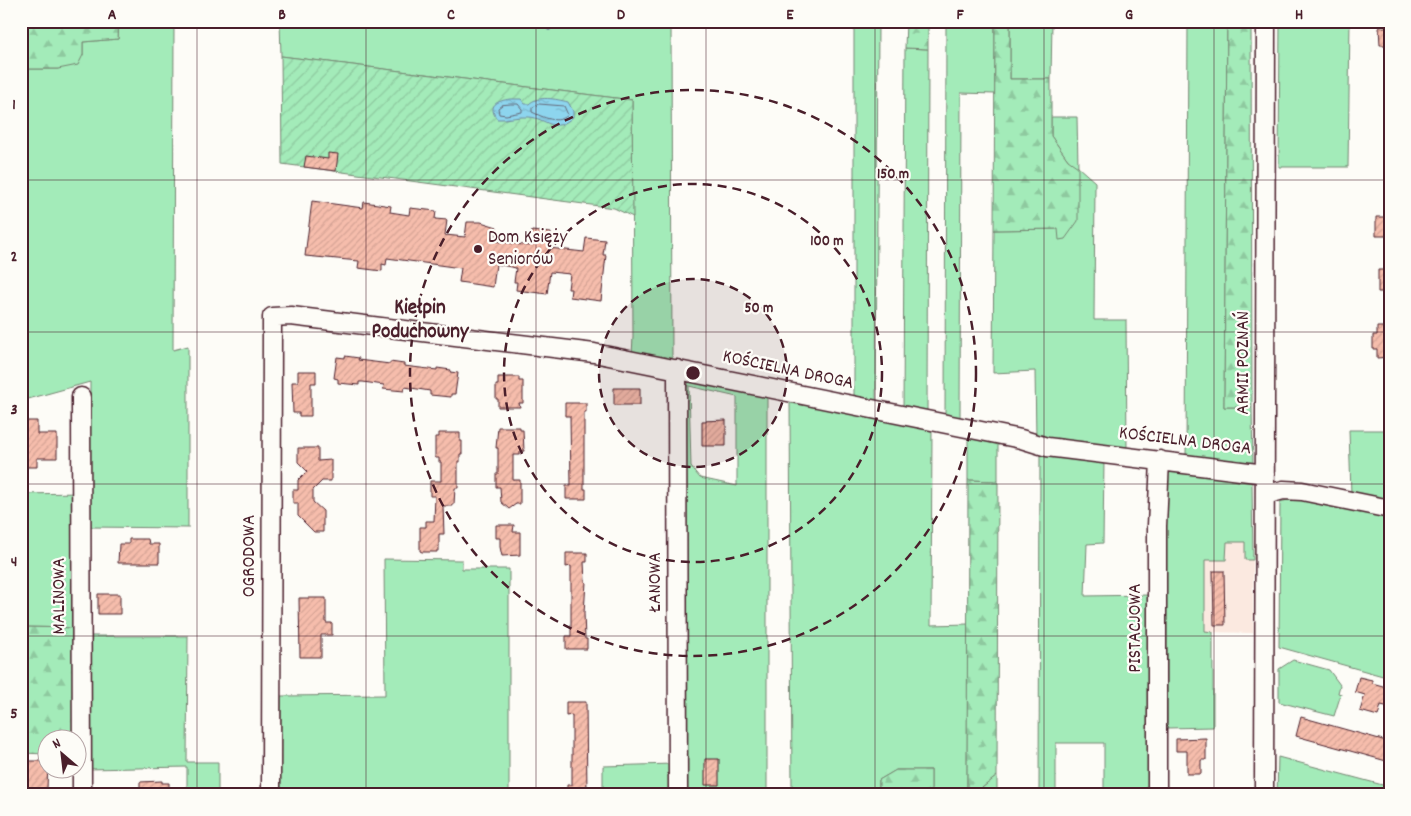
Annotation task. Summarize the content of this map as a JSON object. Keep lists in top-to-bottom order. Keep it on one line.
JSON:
{"streets":{"street":["ARMII POZNAŃ","KOŚCIELNA DROGA","OGRODOWA","ŁANOWA","MALINOWA","PISTACJOWA"]},"crossings":[["ARMII POZNAŃ","KOŚCIELNA DROGA"],["KOŚCIELNA DROGA","OGRODOWA"],["KOŚCIELNA DROGA","ŁANOWA"],["KOŚCIELNA DROGA","PISTACJOWA"]],"districts":["Kiełpin Poduchowny"],"places":["Dom Księży Seniorów"],"north":"top left","grid":{"columns":["A","B","C","D","E","F","G","H"],"rows":["1","2","3","4","5"]},"rings":["150 m","100 m","50 m"]}
